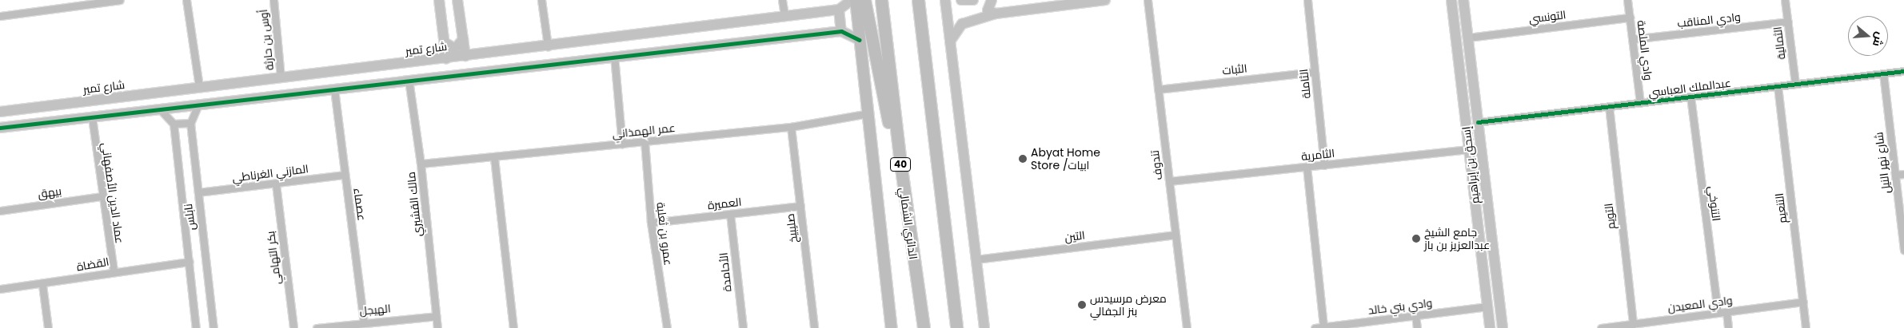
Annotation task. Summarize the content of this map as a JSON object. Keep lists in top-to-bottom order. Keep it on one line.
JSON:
{"streets":{"highway":["40","الدائري الشمالي"],"street":["التونسي","وادي المناقب","أوس بن حارثة","الثمالية","شارع تمير","وادي الملصة","الثبات","الثاملة","عبدالملك العباسي","عمر الهمذاني","الثامرية","شارع نهر النيل","تندوف","إسحق بن إبراهيم","المازني الغرناطي","بيهق","عماد الدين الأصفهاني","العميرة","التنوخي","عصماء","مالك القشيري","التنعيم","التويم","نابلس","صليبيخ","عمرو بن ثعلبة","التين","بكر التهامي","القضاة","الأحامدة","وادي المعيدن","وادي بني خالد","الهيجل"]},"crossings":[["التونسي","وادي الملصة"],["التونسي","إسحق بن إبراهيم"],["وادي المناقب","الثمالية"],["وادي المناقب","وادي الملصة"],["أوس بن حارثة","شارع تمير"],["الثمالية","عبدالملك العباسي"],["وادي الملصة","عبدالملك العباسي"],["الثبات","الثاملة"],["الثبات","تندوف"],["الثاملة","الثامرية"],["عبدالملك العباسي","شارع نهر النيل"],["عبدالملك العباسي","إسحق بن إبراهيم"],["عبدالملك العباسي","التنوخي"],["عبدالملك العباسي","التنعيم"],["عبدالملك العباسي","التويم"],["عمر الهمذاني","مالك القشيري"],["عمر الهمذاني","صليبيخ"],["عمر الهمذاني","عمرو بن ثعلبة"],["الثامرية","تندوف"],["الثامرية","إسحق بن إبراهيم"],["تندوف","التين"],["إسحق بن إبراهيم","وادي بني خالد"],["المازني الغرناطي","عصماء"],["المازني الغرناطي","نابلس"],["المازني الغرناطي","بكر التهامي"],["بيهق","عماد الدين الأصفهاني"],["عماد الدين الأصفهاني","القضاة"],["العميرة","صليبيخ"],["العميرة","عمرو بن ثعلبة"],["العميرة","الأحامدة"],["التنوخي","وادي المعيدن"],["عصماء","الهيجل"],["مالك القشيري","الهيجل"],["التنعيم","وادي المعيدن"],["التويم","وادي المعيدن"],["نابلس","القضاة"]],"places":["Abyat Home Store /ابيات","جامع الشيخ عبدالعزيز بن باز","معرض مرسيدس بنز الجفالي"],"north":"right"}
